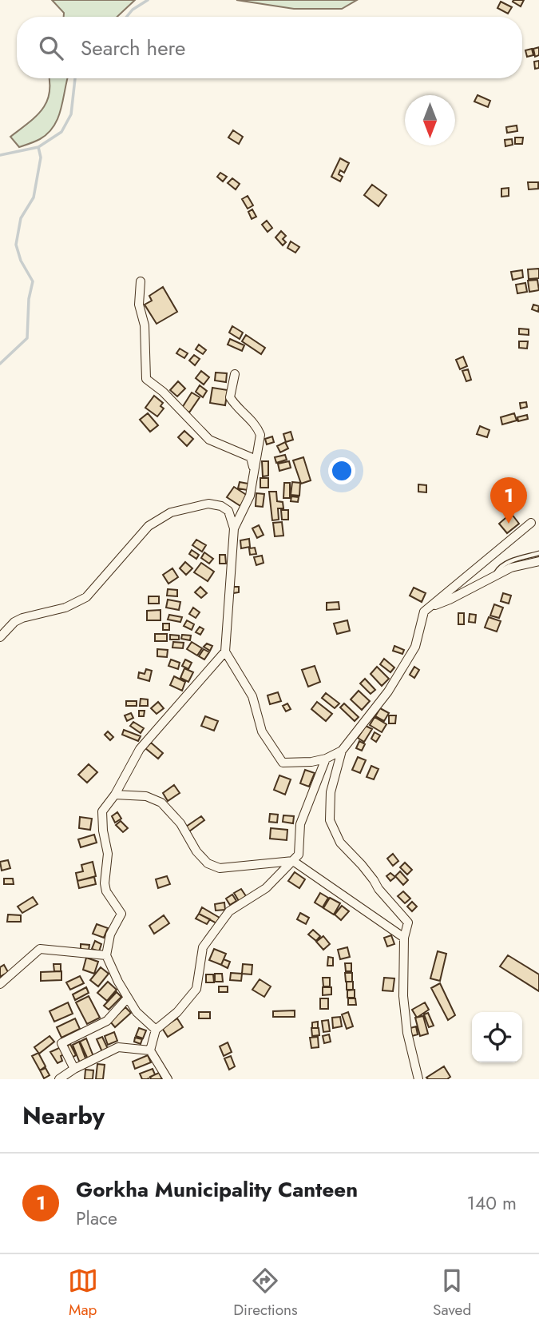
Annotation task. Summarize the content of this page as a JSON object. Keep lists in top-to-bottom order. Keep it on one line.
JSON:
{"north":"bottom","page":{"search":"Search here","pins":"1","heading":"Nearby","list":[{"mark":"1","name":"Gorkha Municipality Canteen","note":"Place","value":"140 m"}],"nav":["Map","Directions","Saved"]}}
